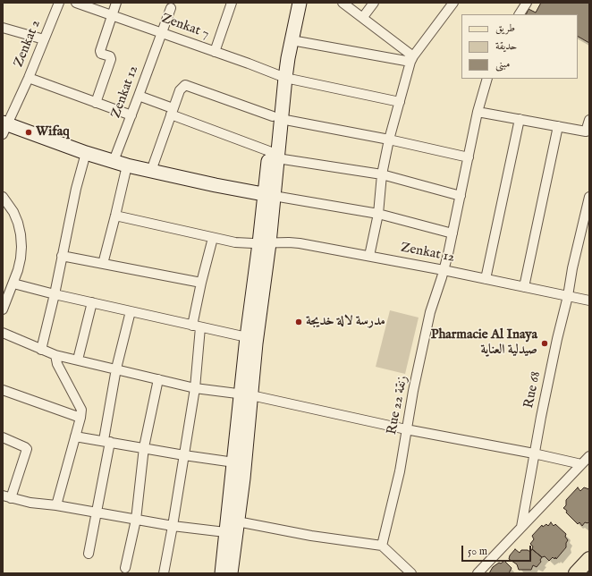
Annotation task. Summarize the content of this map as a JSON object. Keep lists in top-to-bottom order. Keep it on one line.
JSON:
{"streets":{"street":["Zenkat 7","Zenkat 2","Zenkat 12","Rue 68","Rue 22 زنقة"]},"crossings":[["Zenkat 7","Zenkat 12"],["Zenkat 12","Rue 68"],["Zenkat 12","Rue 22 زنقة"]],"places":["Wifaq","مدرسة لالة خديجة","Pharmacie Al Inaya صيدلية العناية"],"legend":["طريق","حديقة","مبنى"],"scale_bar":"50 m"}
